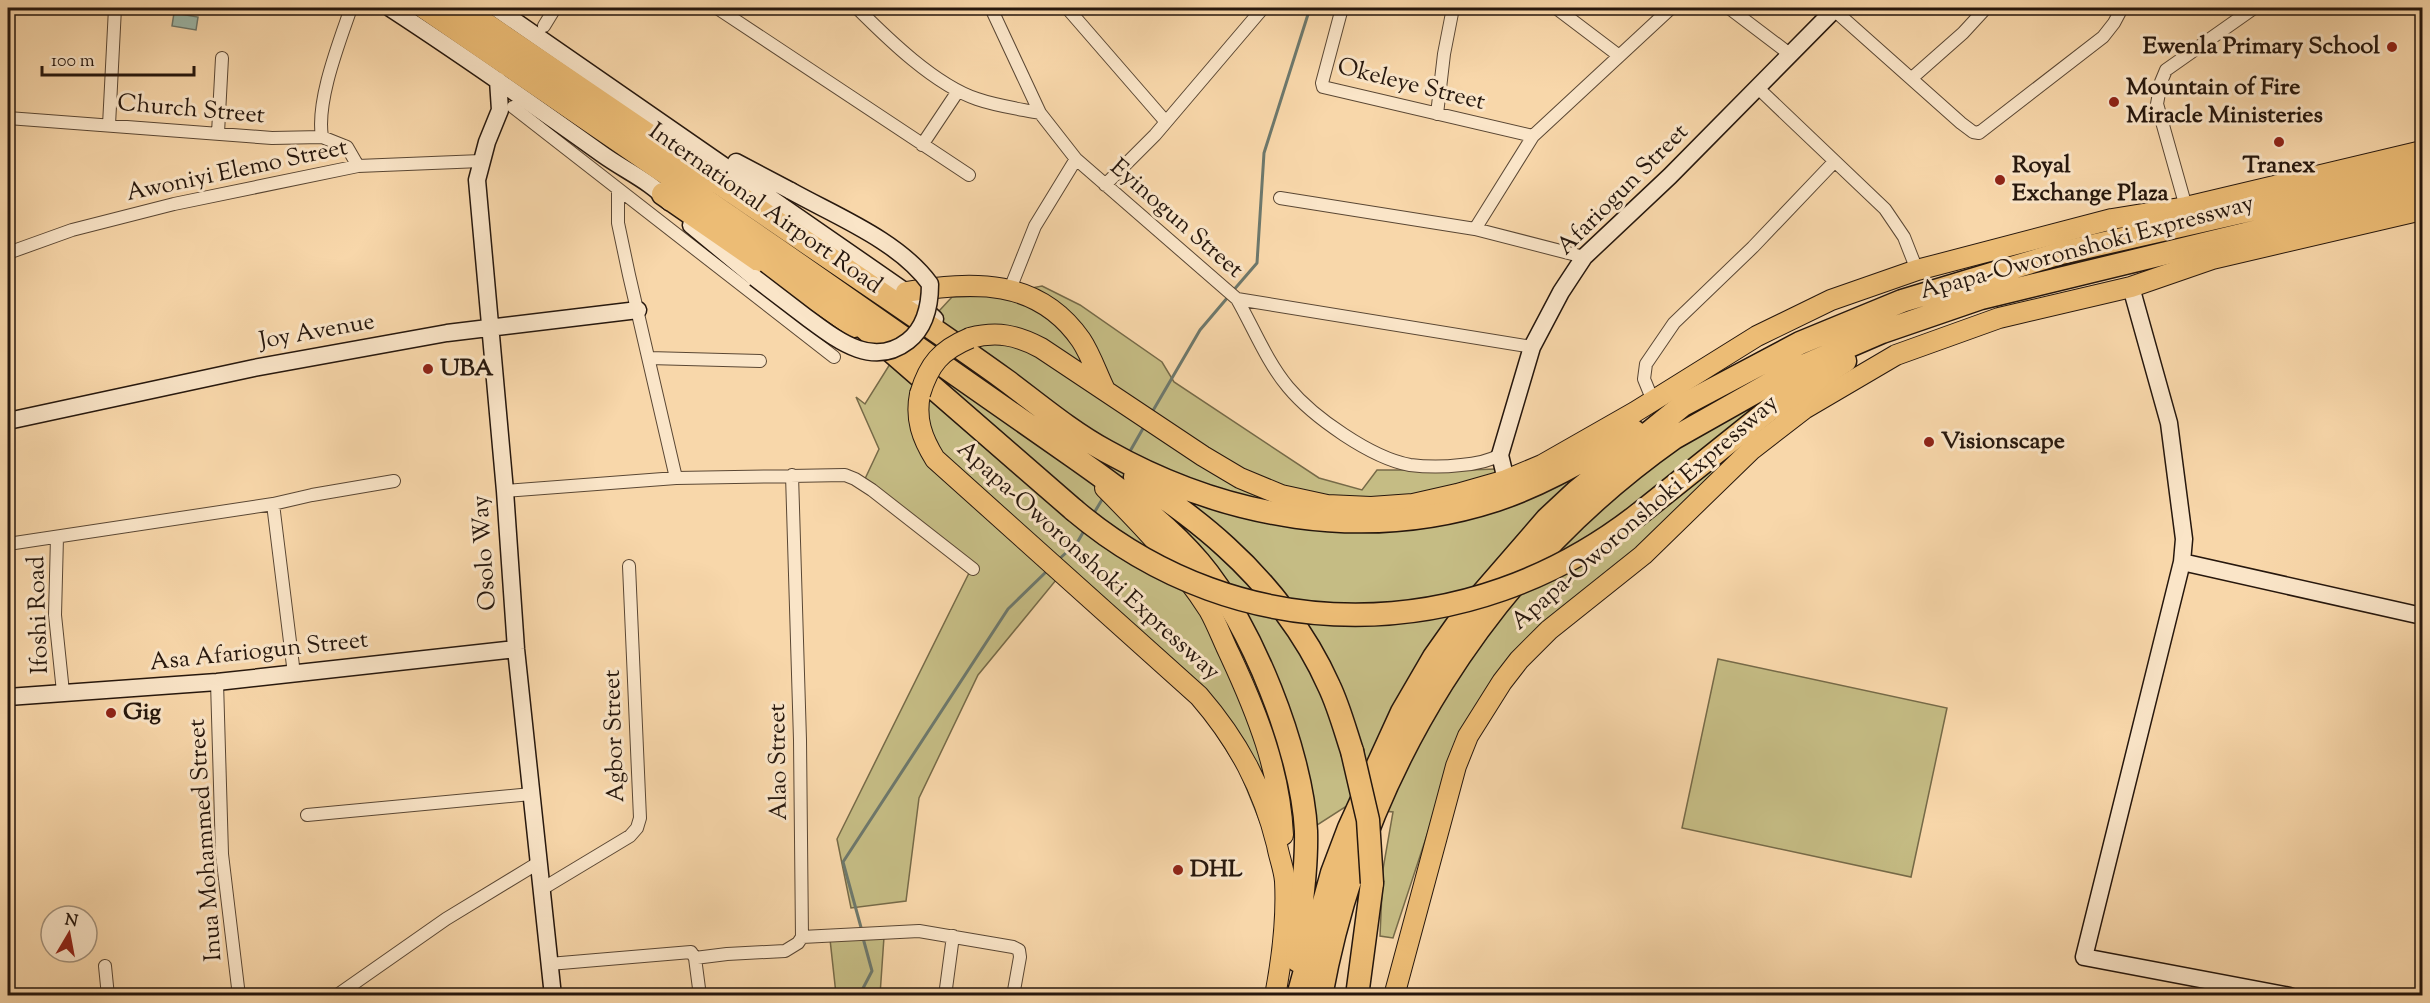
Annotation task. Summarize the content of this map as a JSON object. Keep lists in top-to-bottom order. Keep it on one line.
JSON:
{"streets":{"highway":["International Airport Road","Apapa-Oworonshoki Expressway"],"street":["Okeleye Street","Church Street","Awoniyi Elemo Street","Afariogun Street","Eyinogun Street","Joy Avenue","Osolo Way","Ifoshi Road","Asa Afariogun Street","Agbor Street","Alao Street","Inua Mohammed Street"]},"crossings":[["Church Street","Awoniyi Elemo Street"],["Awoniyi Elemo Street","Osolo Way"],["Afariogun Street","Eyinogun Street"],["Afariogun Street","Apapa-Oworonshoki Expressway"],["International Airport Road","Osolo Way"],["Joy Avenue","Osolo Way"],["Osolo Way","Asa Afariogun Street"],["Osolo Way","Agbor Street"],["Ifoshi Road","Asa Afariogun Street"],["Asa Afariogun Street","Inua Mohammed Street"]],"places":["Ewenla Primary School","Mountain of Fire Miracle Ministeries","Tranex","Royal Exchange Plaza","UBA","Visionscape","Gig","DHL"],"scale_bar":"100 m","north":"top"}
